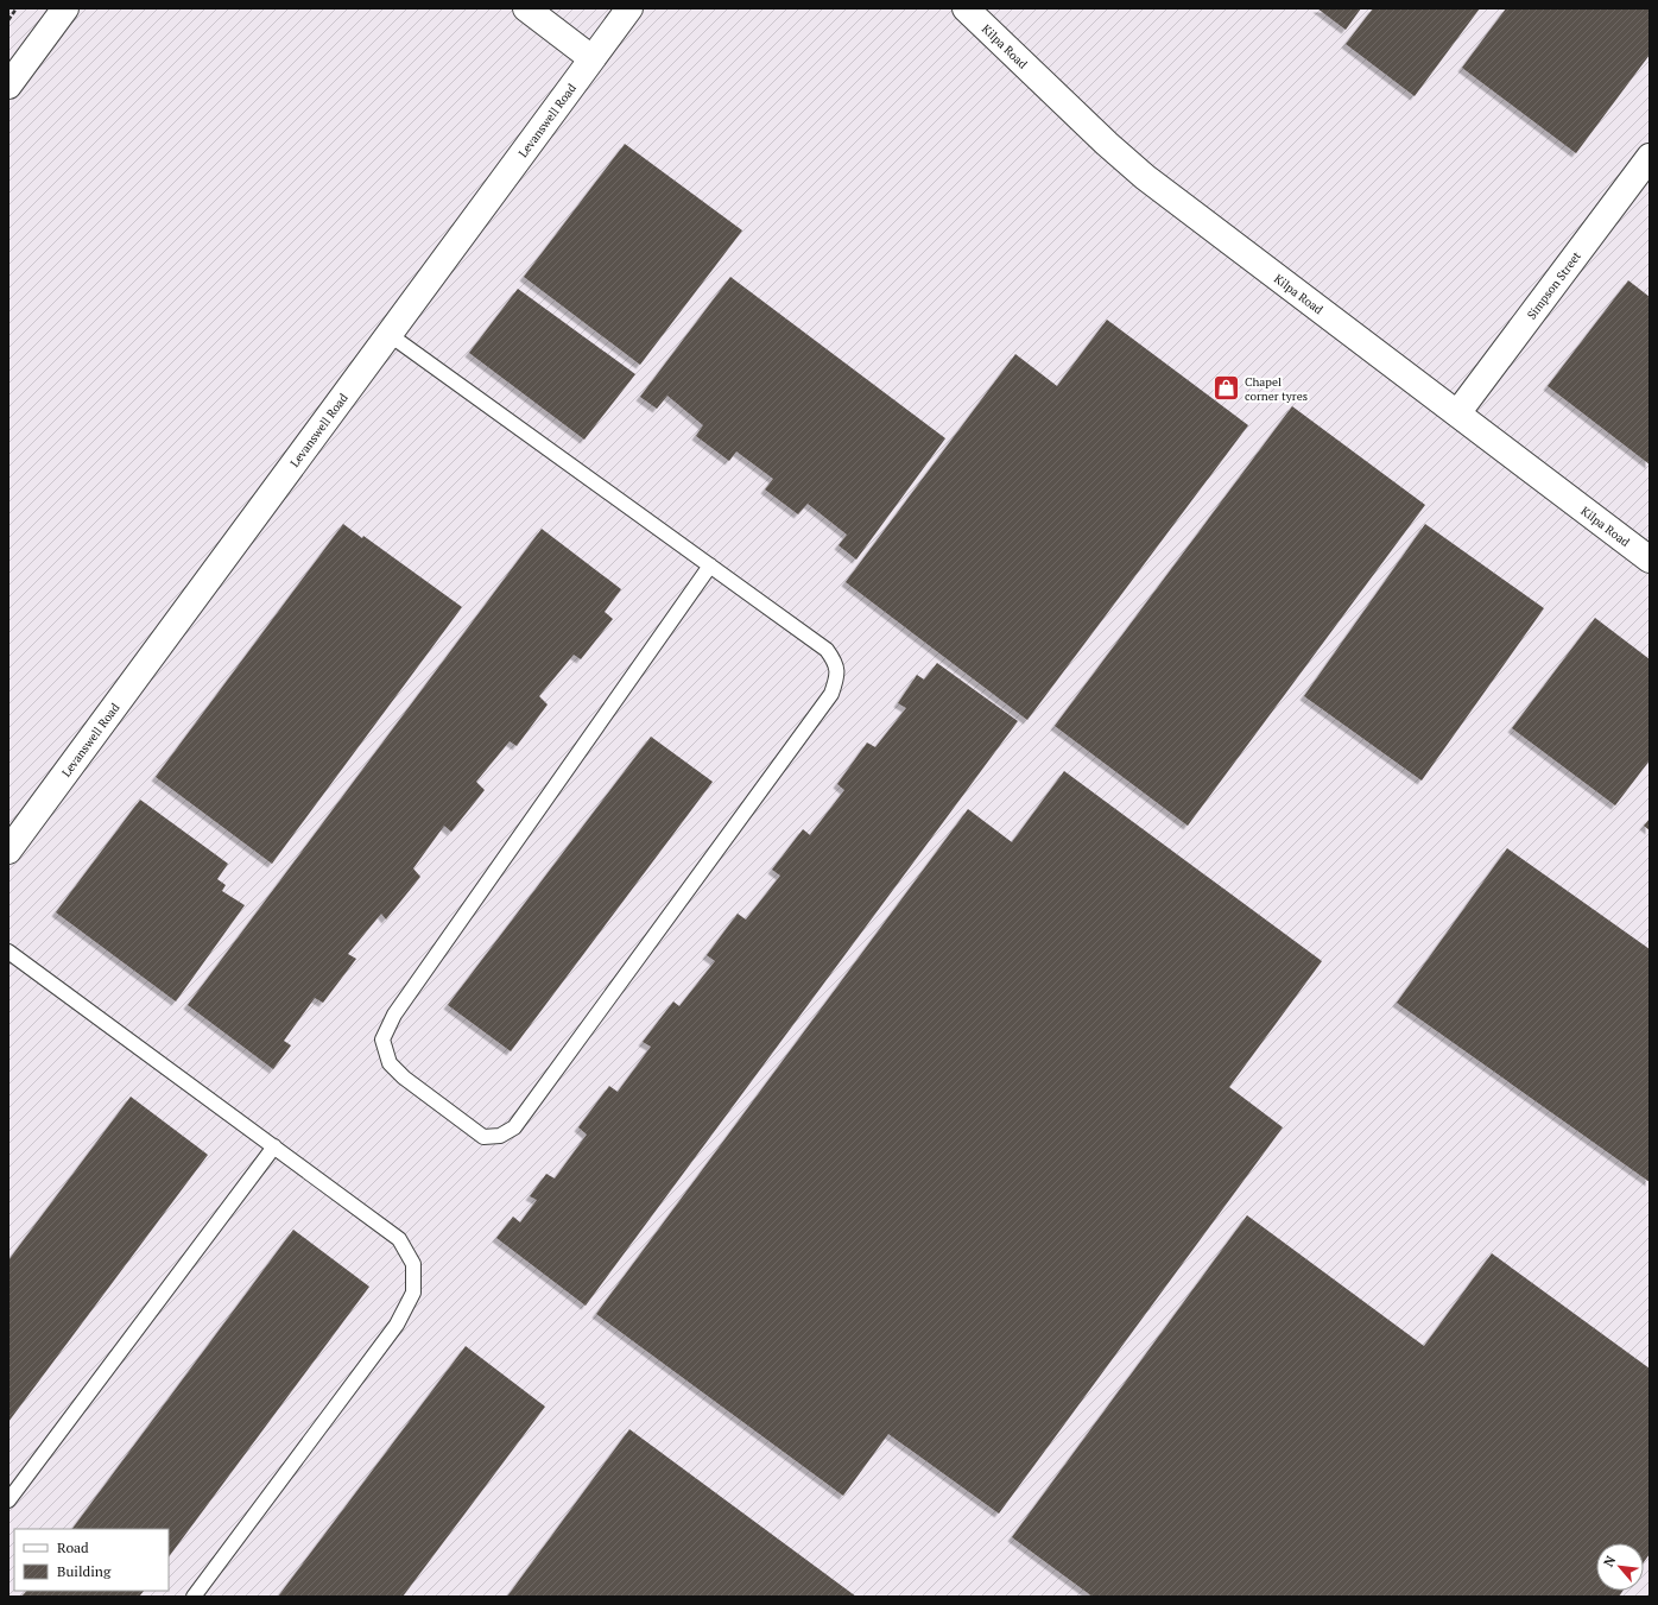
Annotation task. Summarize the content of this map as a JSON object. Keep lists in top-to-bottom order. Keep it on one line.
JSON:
{"streets":{"street":["Kilpa Road","Levanswell Road","Simpson Street"]},"crossings":[["Kilpa Road","Simpson Street"]],"places":{"shop":["Chapel corner tyres"]},"legend":["Road","Building"],"north":"top left"}
